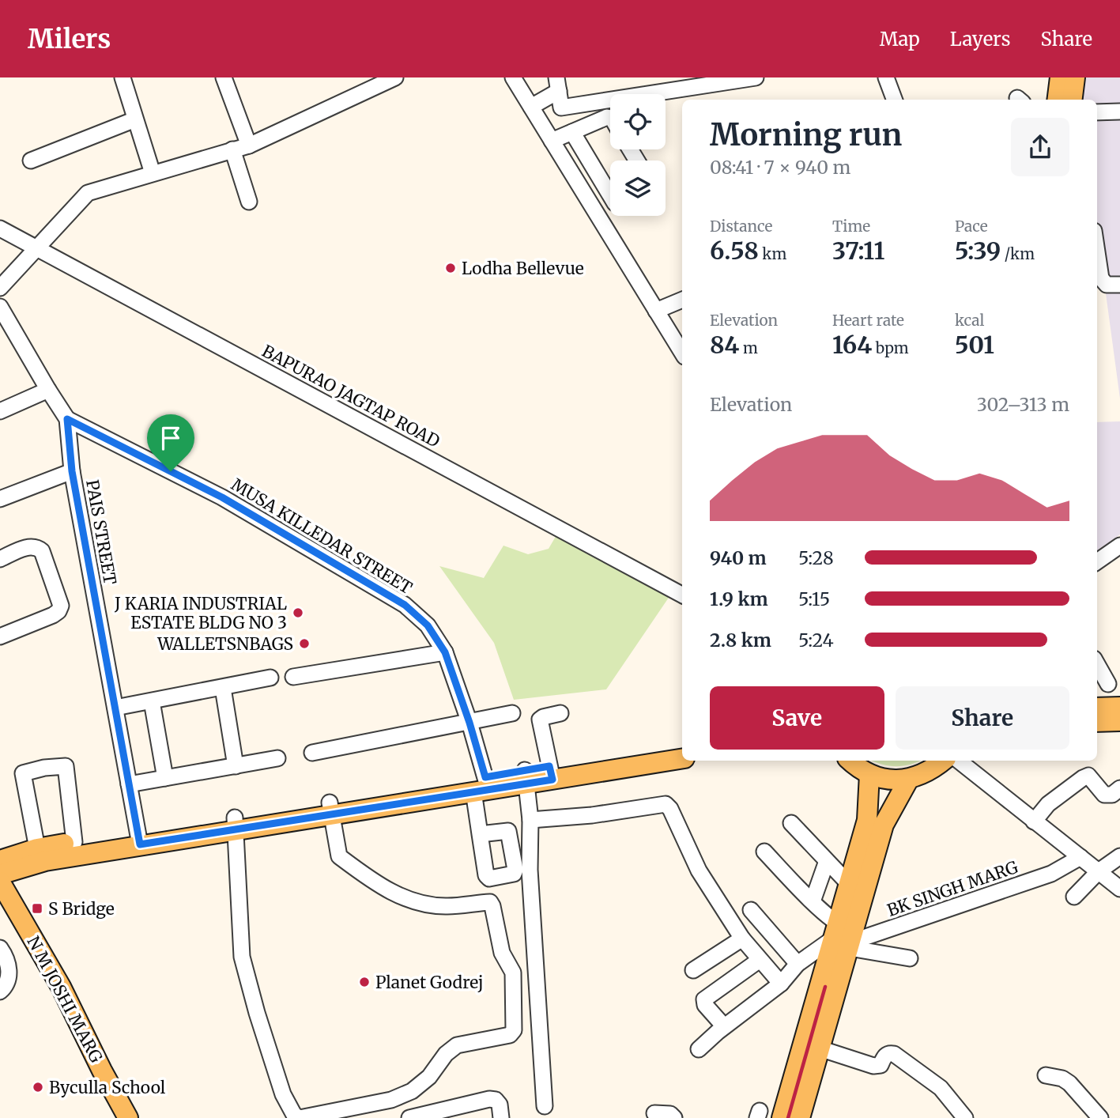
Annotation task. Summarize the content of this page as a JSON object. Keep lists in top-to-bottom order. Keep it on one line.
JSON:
{"streets":{"main road":["N M JOSHI MARG"],"street":["BAPURAO JAGTAP ROAD","PAIS STREET","MUSA KILLEDAR STREET","BK SINGH MARG"]},"crossings":[["PAIS STREET","MUSA KILLEDAR STREET"]],"places":{"other":["Lodha Bellevue","J KARIA INDUSTRIAL ESTATE BLDG NO 3","WALLETSNBAGS","Planet Godrej","Byculla School"],"transit":["S Bridge"]},"page":{"header":"Milers","nav":["Map","Layers","Share"],"heading":["Morning run","08:41 · 7 × 940 m"],"stats":[["Distance","6.58 km"],["Time","37:11"],["Pace","5:39 /km"],["Elevation","84 m"],["Heart rate","164 bpm"],["kcal","501"]],"chart":["Elevation","302–313 m"],"list":[{"name":"940 m","note":"5:28"},{"name":"1.9 km","note":"5:15"},{"name":"2.8 km","note":"5:24"}],"buttons":["Save","Share"]}}
